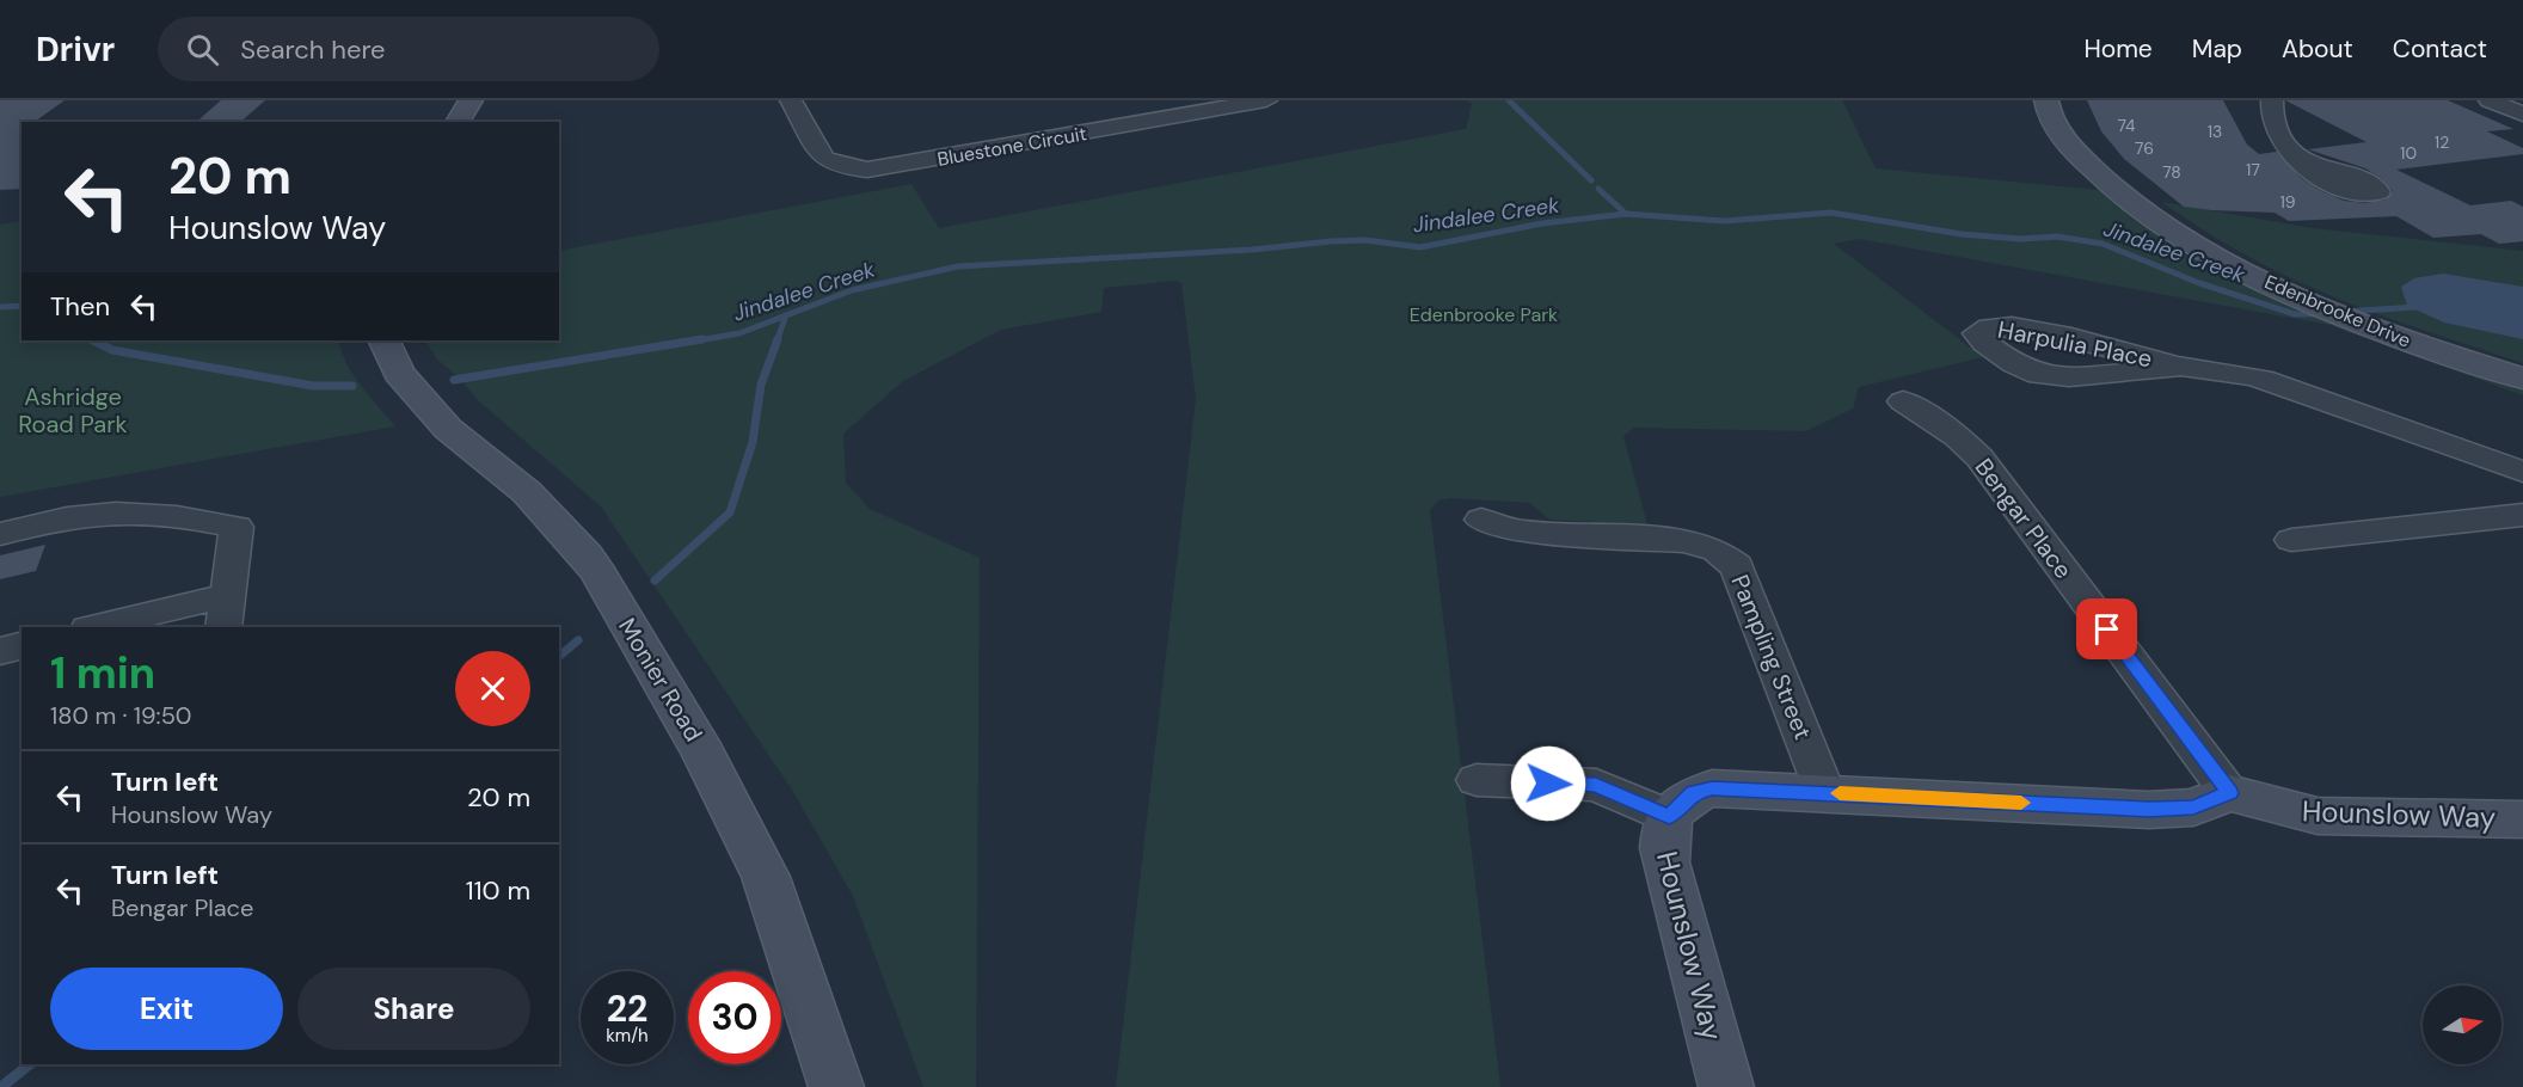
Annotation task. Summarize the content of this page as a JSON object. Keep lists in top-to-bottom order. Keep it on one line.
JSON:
{"streets":{"street":["Bluestone Circuit","Edenbrooke Drive","Harpulia Place","Bengar Place","Pampling Street","Monier Road","Hounslow Way"]},"crossings":[["Bengar Place","Hounslow Way"],["Pampling Street","Hounslow Way"]],"water":["Jindalee Creek"],"parks":["Edenbrooke Park","Ashridge Road Park"],"house_numbers":["74","13","12","76","10","17","78","19"],"north":"right","page":{"header":"Drivr","search":"Search here","nav":["Home","Map","About","Contact"],"turn":["20 m","Hounslow Way"],"then":"Then","heading":["1 min","180 m · 19:50"],"list":[{"name":"Turn left","note":"Hounslow Way","value":"20 m"},{"name":"Turn left","note":"Bengar Place","value":"110 m"}],"buttons":["Exit","Share"],"speed":"22 km/h","limit":"30"}}
